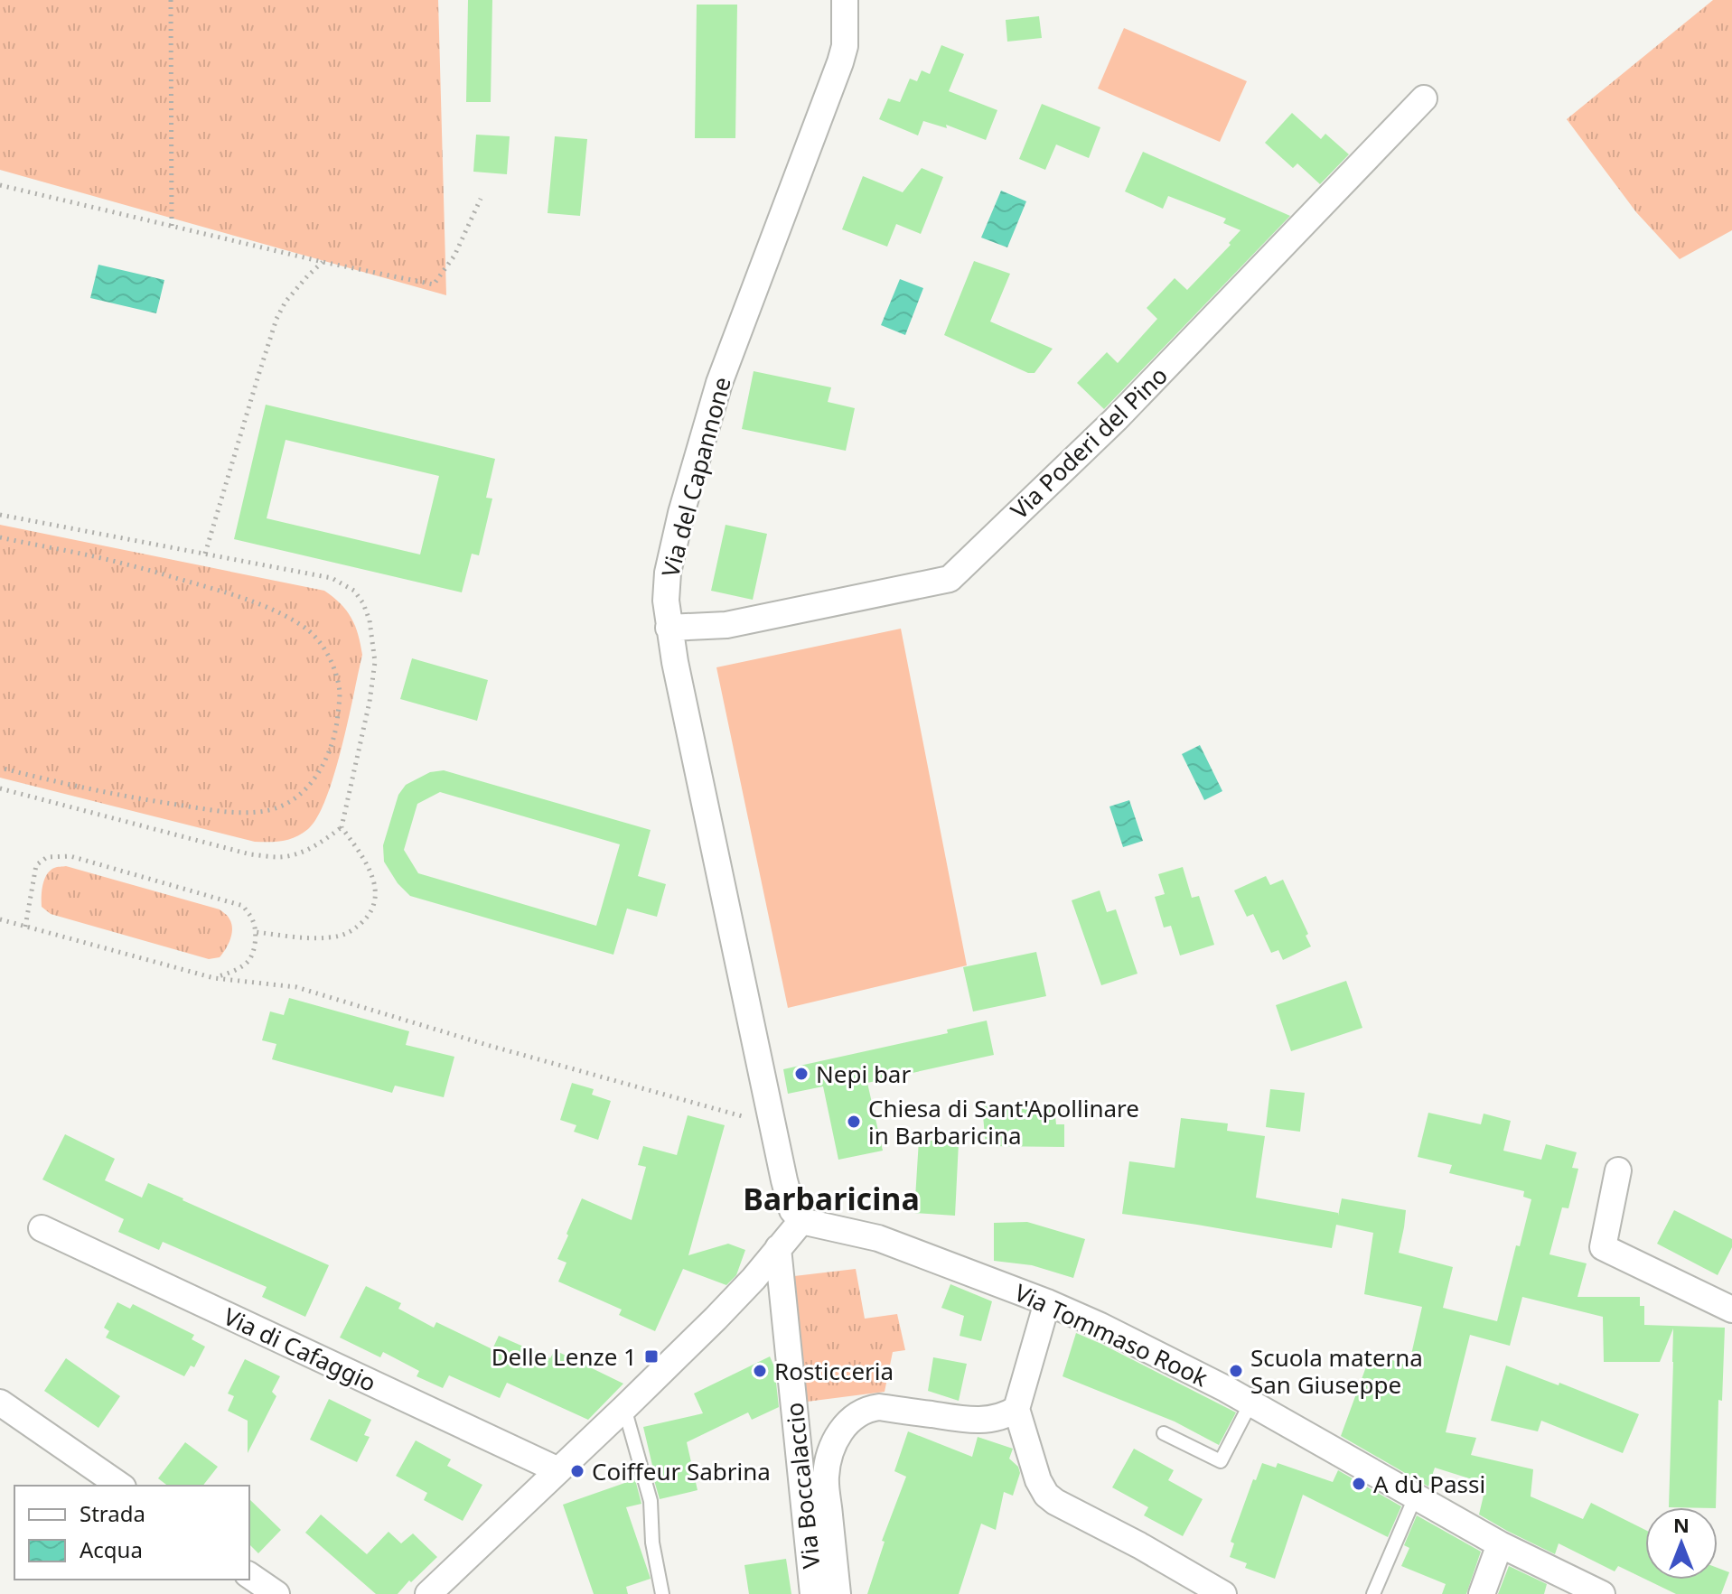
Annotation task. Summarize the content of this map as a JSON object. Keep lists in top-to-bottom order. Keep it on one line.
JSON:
{"streets":{"street":["Via Poderi del Pino","Via del Capannone","Via Tommaso Rook","Via di Cafaggio","Via Boccalaccio"]},"crossings":[["Via Poderi del Pino","Via del Capannone"],["Via del Capannone","Via Tommaso Rook"]],"districts":["Barbaricina"],"places":{"other":["Nepi bar","Chiesa di Sant'Apollinare in Barbaricina","Rosticceria","Scuola materna San Giuseppe","Coiffeur Sabrina","A dù Passi"],"transit":["Delle Lenze 1"]},"legend":["Strada","Acqua"],"north":"top"}
